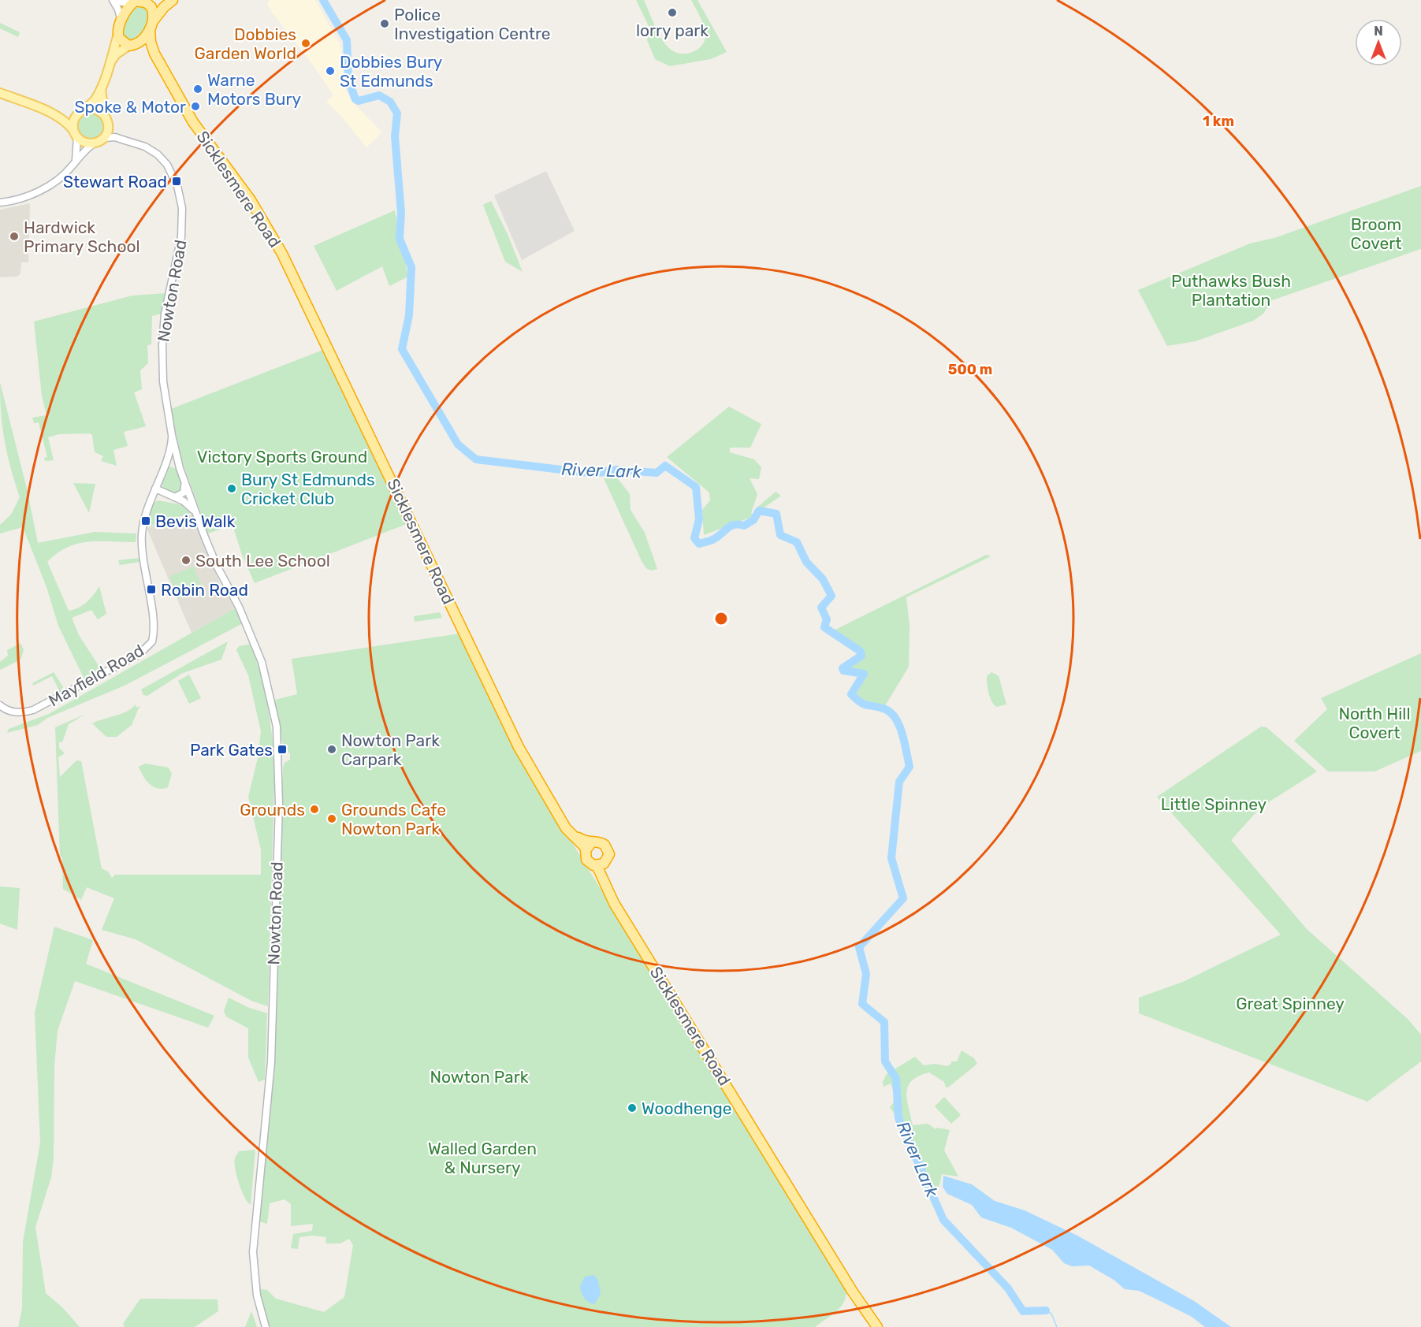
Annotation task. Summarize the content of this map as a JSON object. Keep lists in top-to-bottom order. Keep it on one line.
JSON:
{"streets":{"highway":["Sicklesmere Road"],"street":["Nowton Road","Mayfield Road"]},"crossings":[["Nowton Road","Mayfield Road"]],"water":["River Lark"],"parks":["Broom Covert","Puthawks Bush Plantation","Victory Sports Ground","North Hill Covert","Little Spinney","Great Spinney","Nowton Park","Walled Garden & Nursery"],"places":{"other":["lorry park","Police Investigation Centre","Dobbies Garden World","Dobbies Bury St Edmunds","Warne Motors Bury","Spoke & Motor","Hardwick Primary School","Bury St Edmunds Cricket Club","South Lee School","Nowton Park Carpark","Grounds","Grounds Cafe Nowton Park","Woodhenge"],"transit":["Stewart Road","Bevis Walk","Robin Road","Park Gates"]},"north":"top","rings":["1 km","500 m"]}
